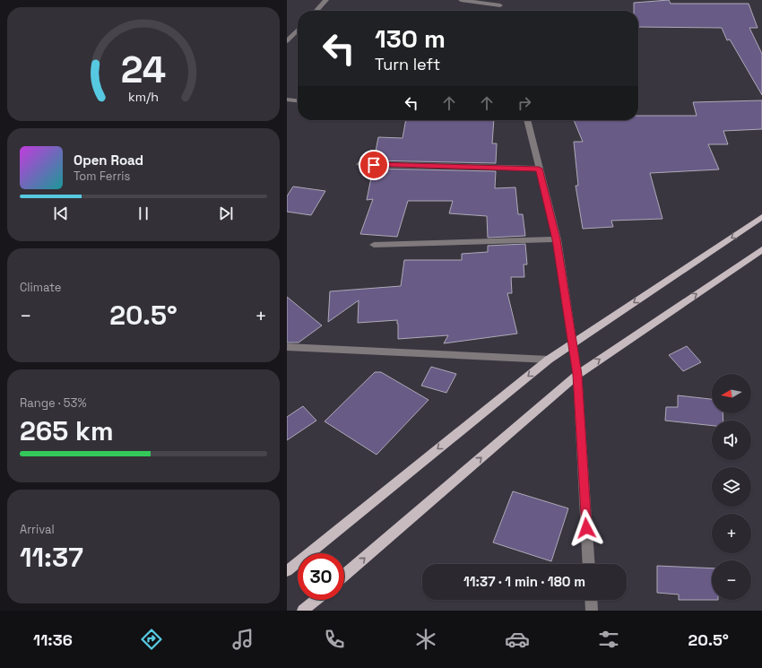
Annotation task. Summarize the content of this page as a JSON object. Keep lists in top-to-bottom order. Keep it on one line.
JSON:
{"north":"left","page":{"turn":["130 m","Turn left"],"song":["Open Road","Tom Ferris"],"tile":["Climate",["Range · 53%","265 km"],["Arrival","11:37"]],"heat":["−","20.5°","+"],"map_buttons":["+","−"],"limit":"30","trip":"11:37 · 1 min · 180 m","tabs":["11:36","20.5°"],"gauge":["24","km/h"]}}
